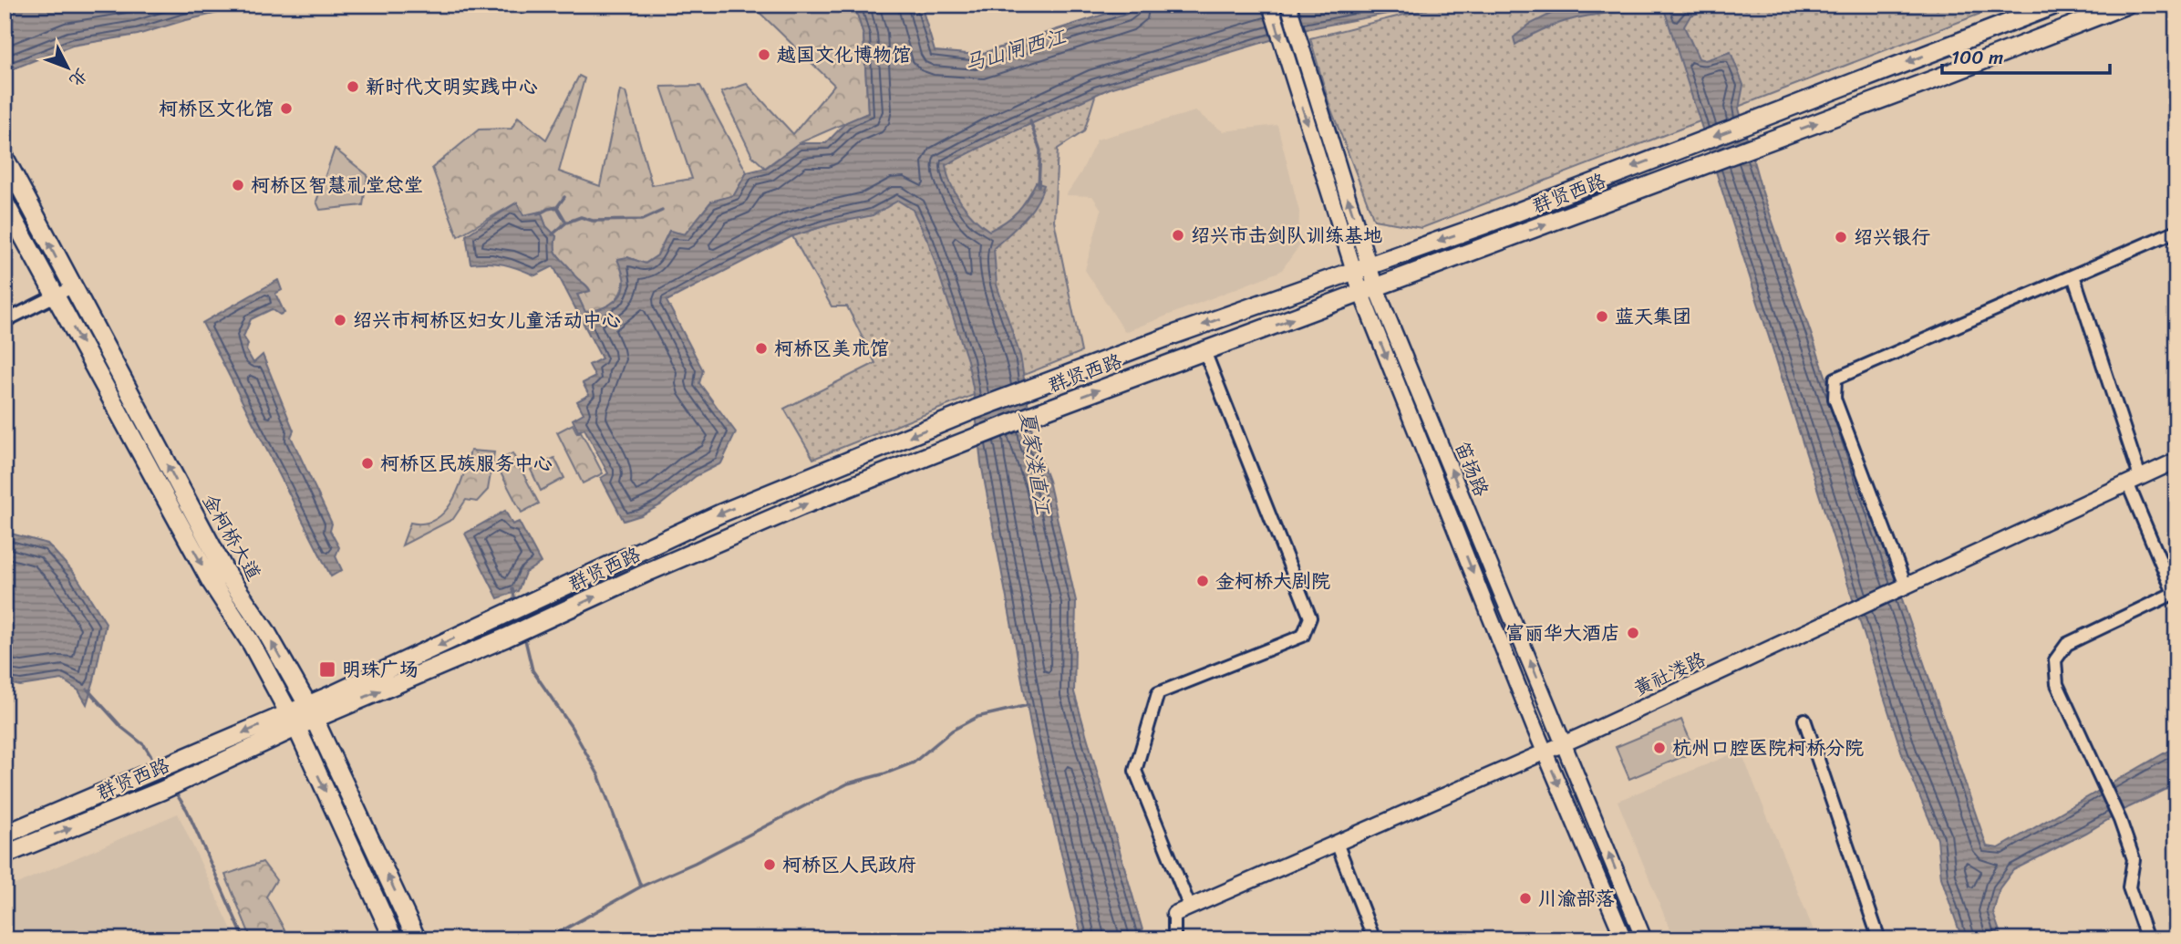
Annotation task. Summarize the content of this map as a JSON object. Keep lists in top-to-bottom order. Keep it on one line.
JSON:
{"streets":{"main road":["群贤西路","金柯桥大道"],"street":["笛扬路","黄社溇路"]},"crossings":[["群贤西路","笛扬路"],["群贤西路","金柯桥大道"],["笛扬路","黄社溇路"]],"water":["马山闸西江","夏家溇直江"],"places":{"other":["越国文化博物馆","新时代文明实践中心","柯桥区文化馆","柯桥区智慧礼堂总堂","绍兴市击剑队训练基地","绍兴银行","蓝天集团","绍兴市柯桥区妇女儿童活动中心","柯桥区美术馆","柯桥区民族服务中心","金柯桥大剧院","富丽华大酒店","杭州口腔医院柯桥分院","柯桥区人民政府","川渝部落"],"transit":["明珠广场"]},"scale_bar":"100 m","north":"bottom right"}
